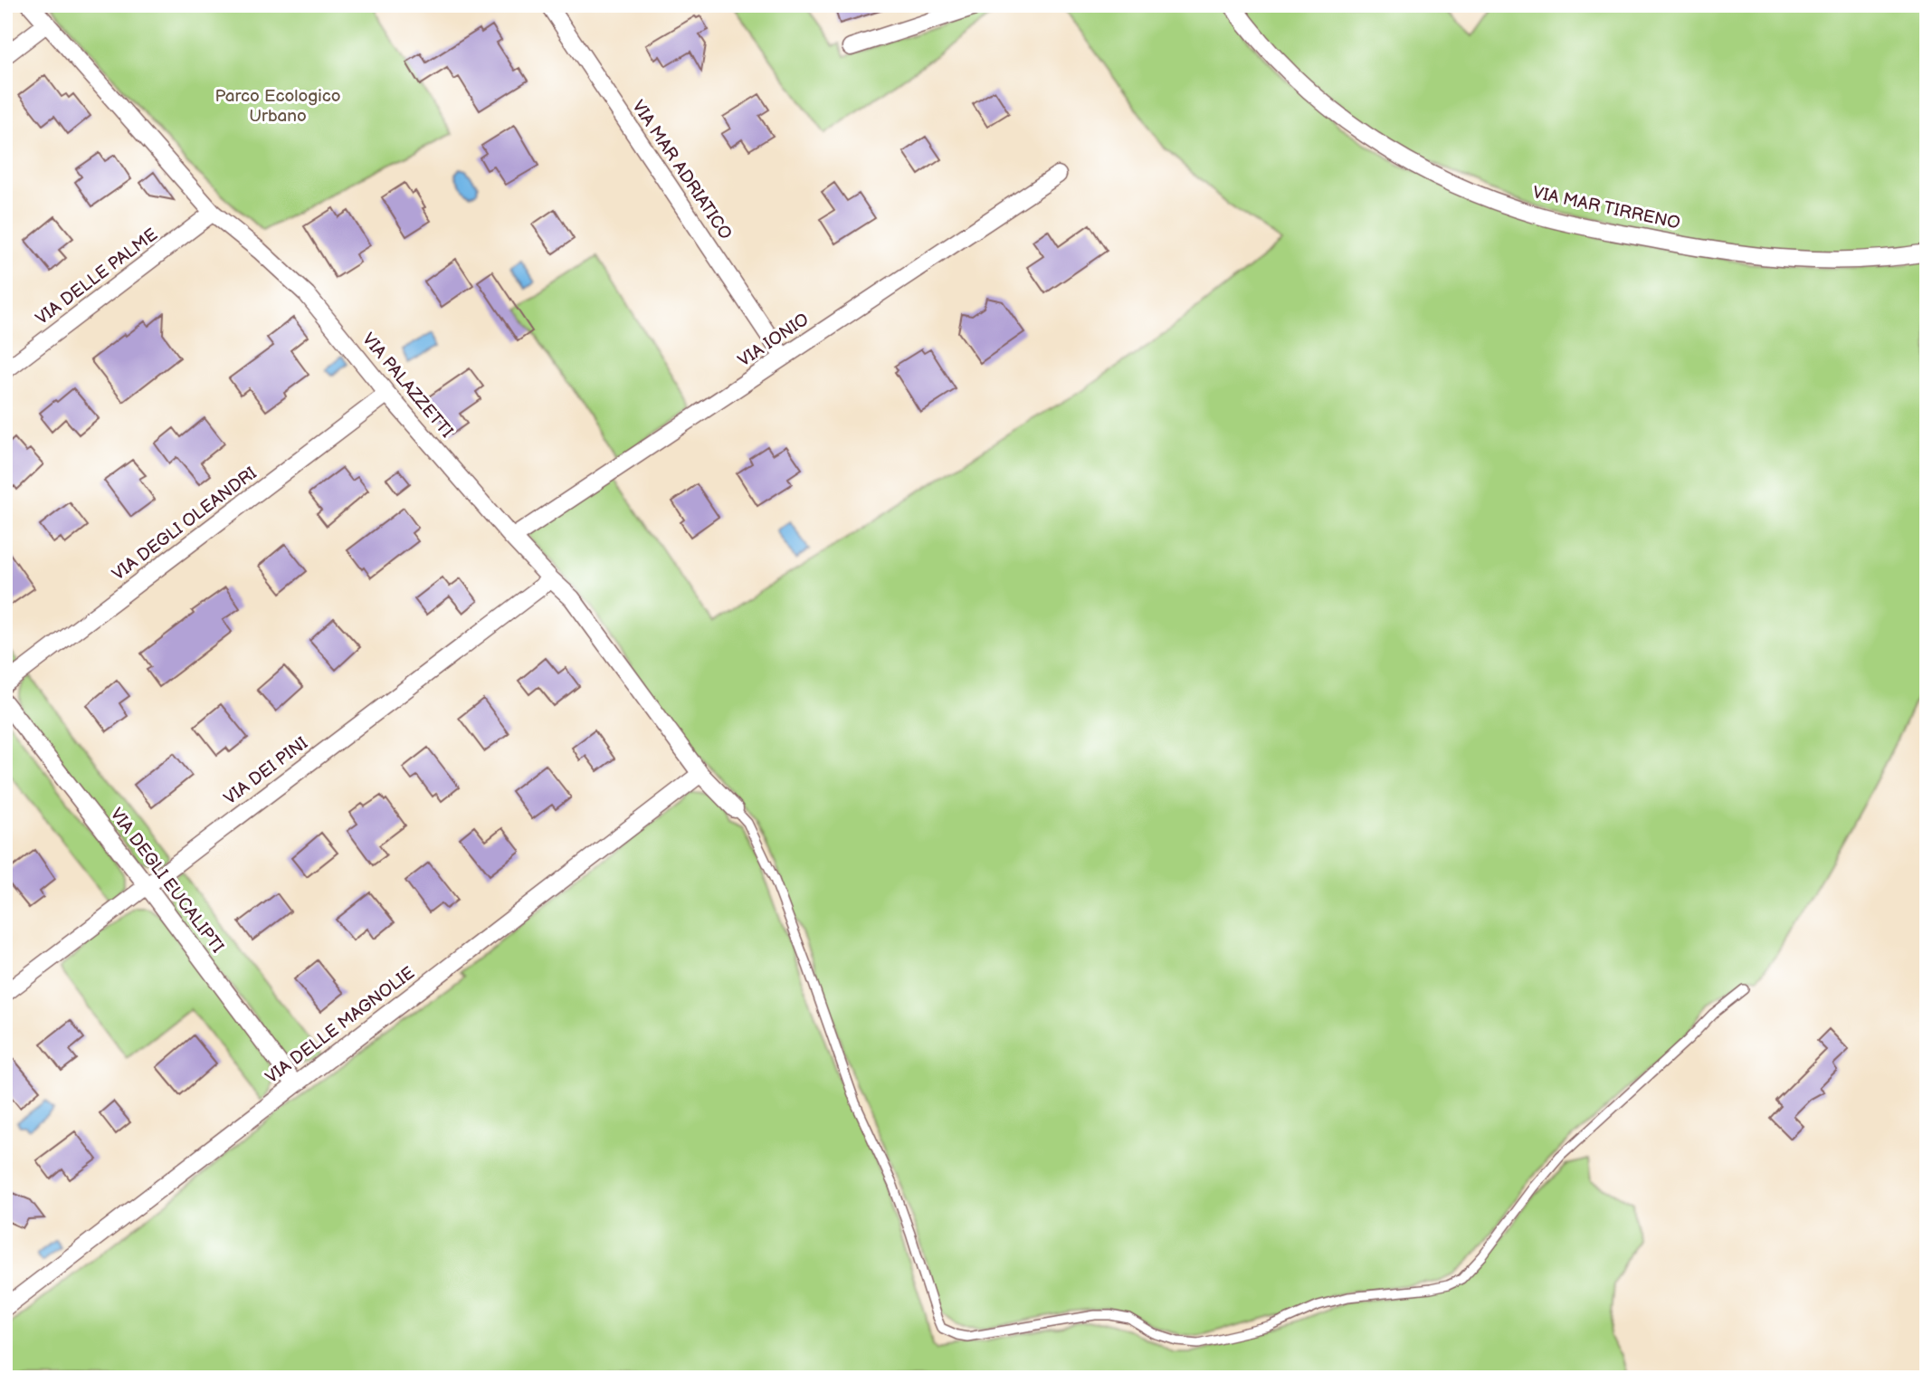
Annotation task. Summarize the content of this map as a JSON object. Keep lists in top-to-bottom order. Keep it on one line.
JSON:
{"streets":{"street":["VIA MAR ADRIATICO","VIA MAR TIRRENO","VIA DELLE PALME","VIA IONIO","VIA PALAZZETTI","VIA DEGLI OLEANDRI","VIA DEI PINI","VIA DEGLI EUCALIPTI","VIA DELLE MAGNOLIE"]},"crossings":[["VIA MAR ADRIATICO","VIA IONIO"],["VIA DELLE PALME","VIA PALAZZETTI"],["VIA IONIO","VIA PALAZZETTI"],["VIA PALAZZETTI","VIA DEGLI OLEANDRI"],["VIA PALAZZETTI","VIA DEI PINI"],["VIA PALAZZETTI","VIA DELLE MAGNOLIE"],["VIA DEI PINI","VIA DEGLI EUCALIPTI"],["VIA DEGLI EUCALIPTI","VIA DELLE MAGNOLIE"]],"parks":["Parco Ecologico Urbano"]}
